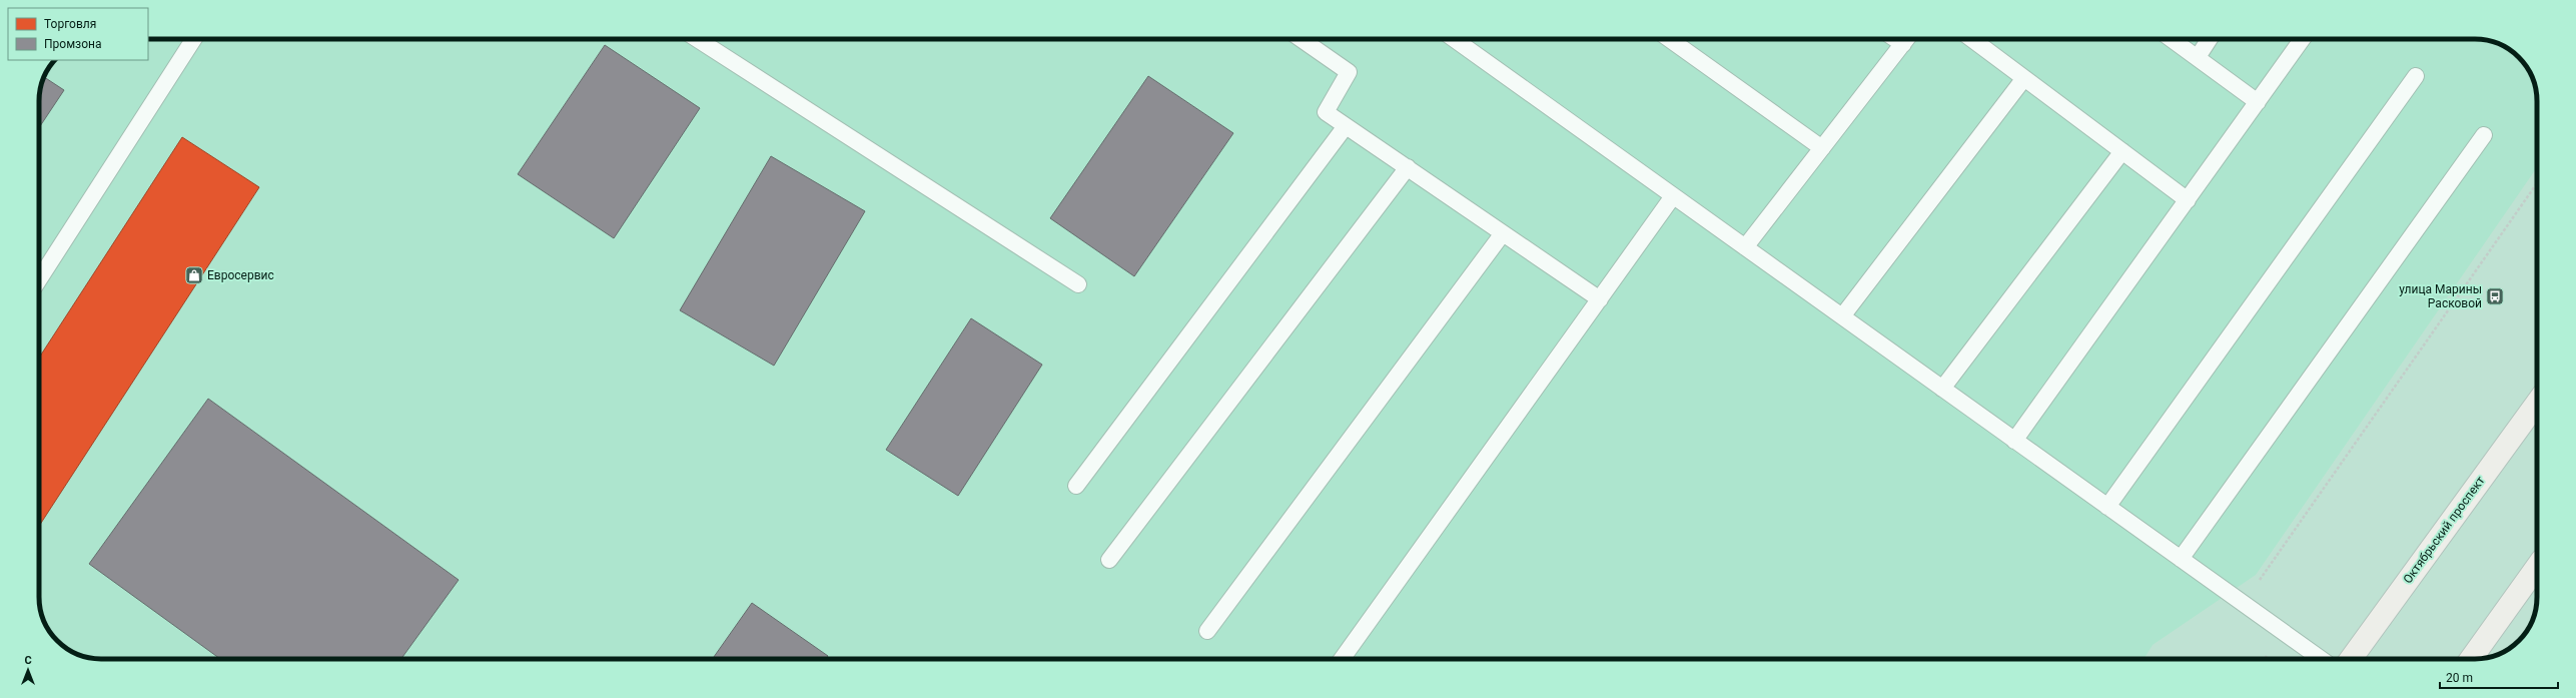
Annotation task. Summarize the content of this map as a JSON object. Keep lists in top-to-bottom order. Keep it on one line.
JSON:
{"streets":{"main road":["Октябрьский проспект"]},"places":{"shop":["Евросервис"],"bus stop":["улица Марины Расковой"]},"legend":["Торговля","Промзона"],"scale_bar":"20 m","north":"top"}
